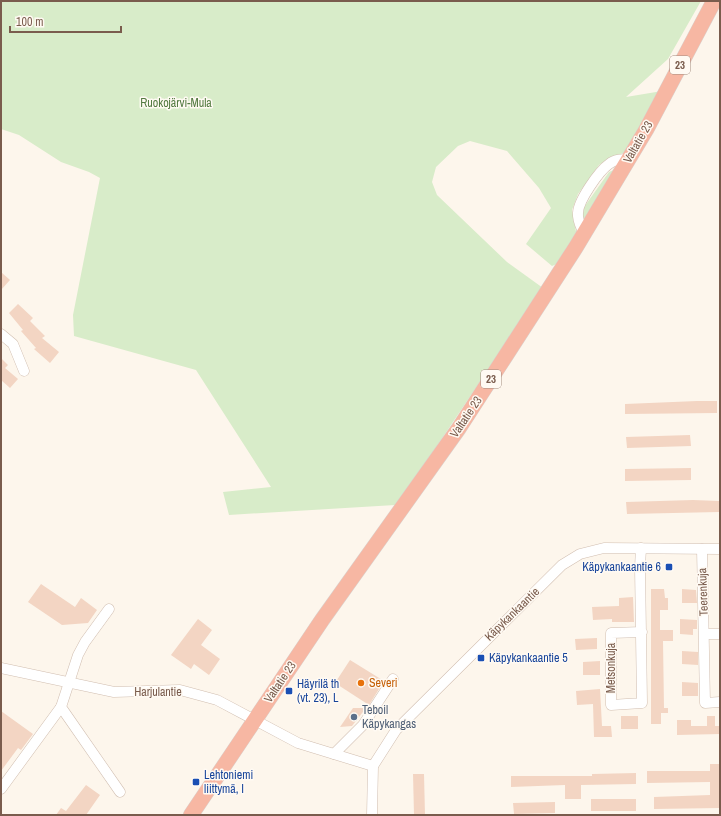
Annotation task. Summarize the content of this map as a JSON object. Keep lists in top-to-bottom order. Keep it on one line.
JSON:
{"streets":{"highway":["23","Valtatie 23"],"street":["Teerenkuja","Käpykankaantie","Metsonkuja","Harjulantie"]},"crossings":[["Valtatie 23","Harjulantie"],["Teerenkuja","Käpykankaantie"],["Käpykankaantie","Metsonkuja"],["Käpykankaantie","Harjulantie"]],"parks":["Ruokojärvi-Mula"],"places":{"transit":["Käpykankaantie 6","Käpykankaantie 5","Häyrilä th (vt. 23), L","Lehtoniemi liittymä, I"],"other":["Severi","Teboil Käpykangas"]},"scale_bar":"100 m"}
